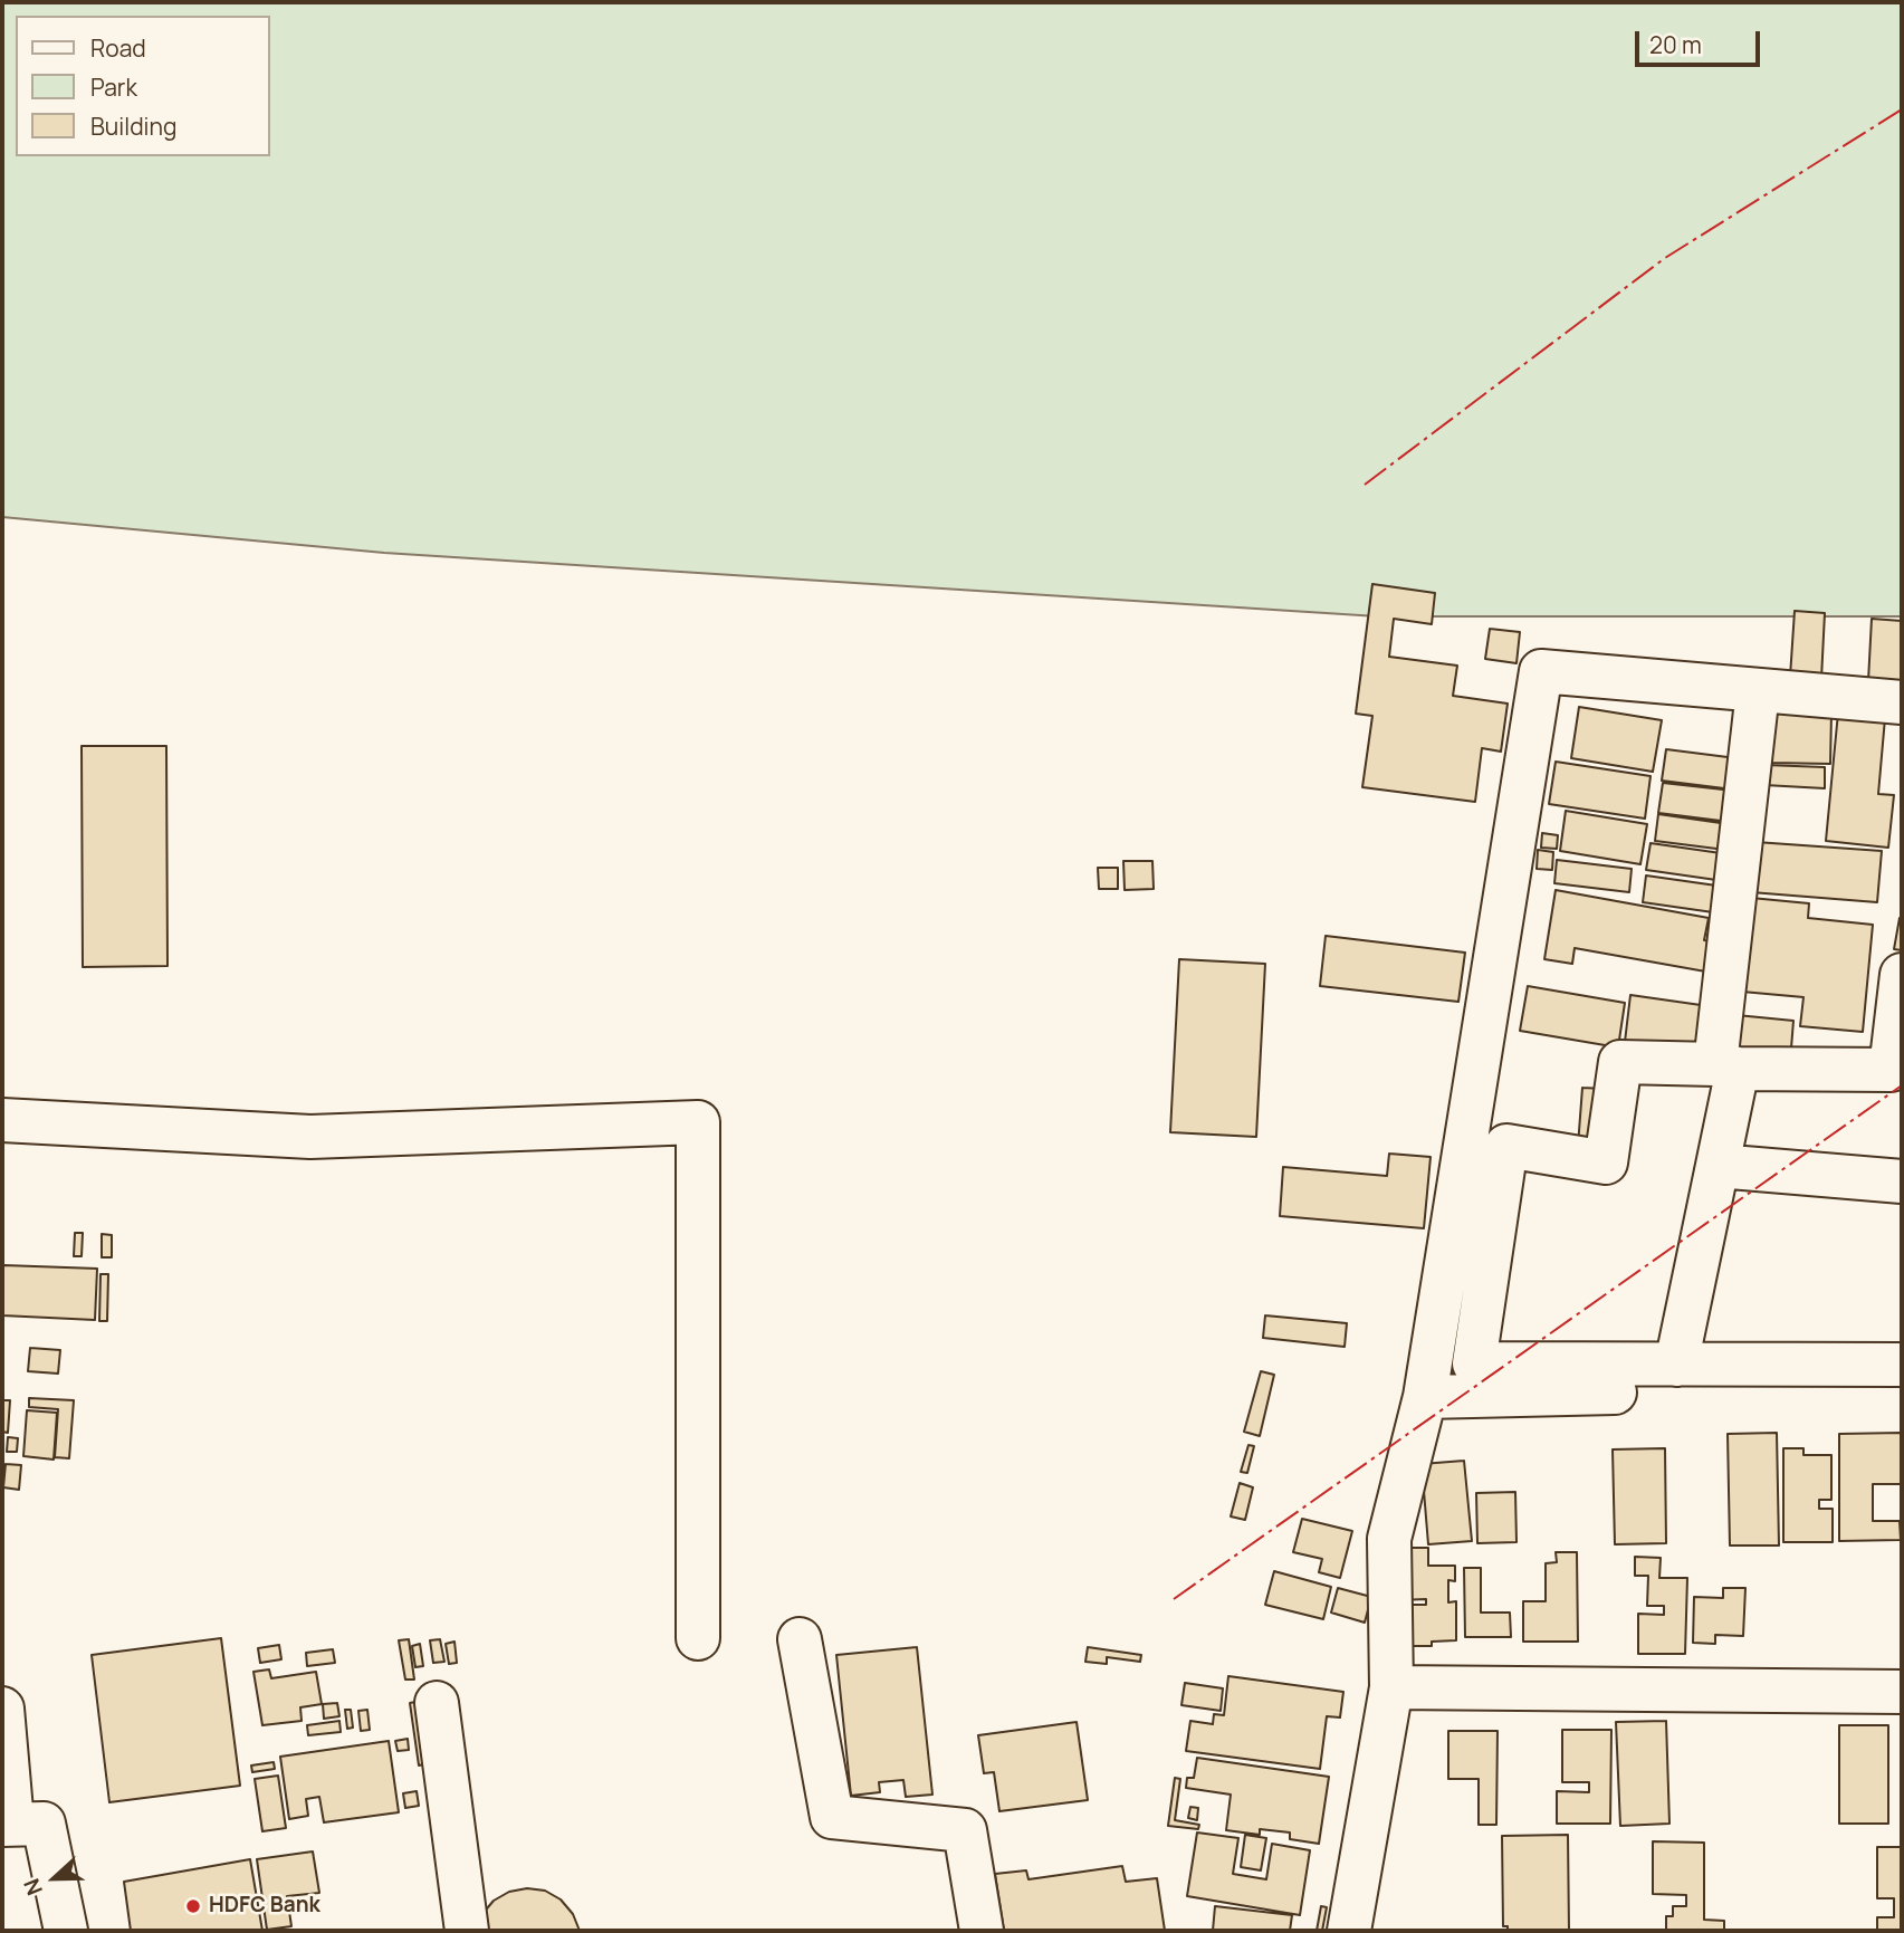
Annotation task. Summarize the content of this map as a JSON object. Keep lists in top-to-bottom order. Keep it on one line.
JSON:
{"places":["HDFC Bank"],"legend":["Road","Park","Building"],"scale_bar":"20 m","north":"left"}
